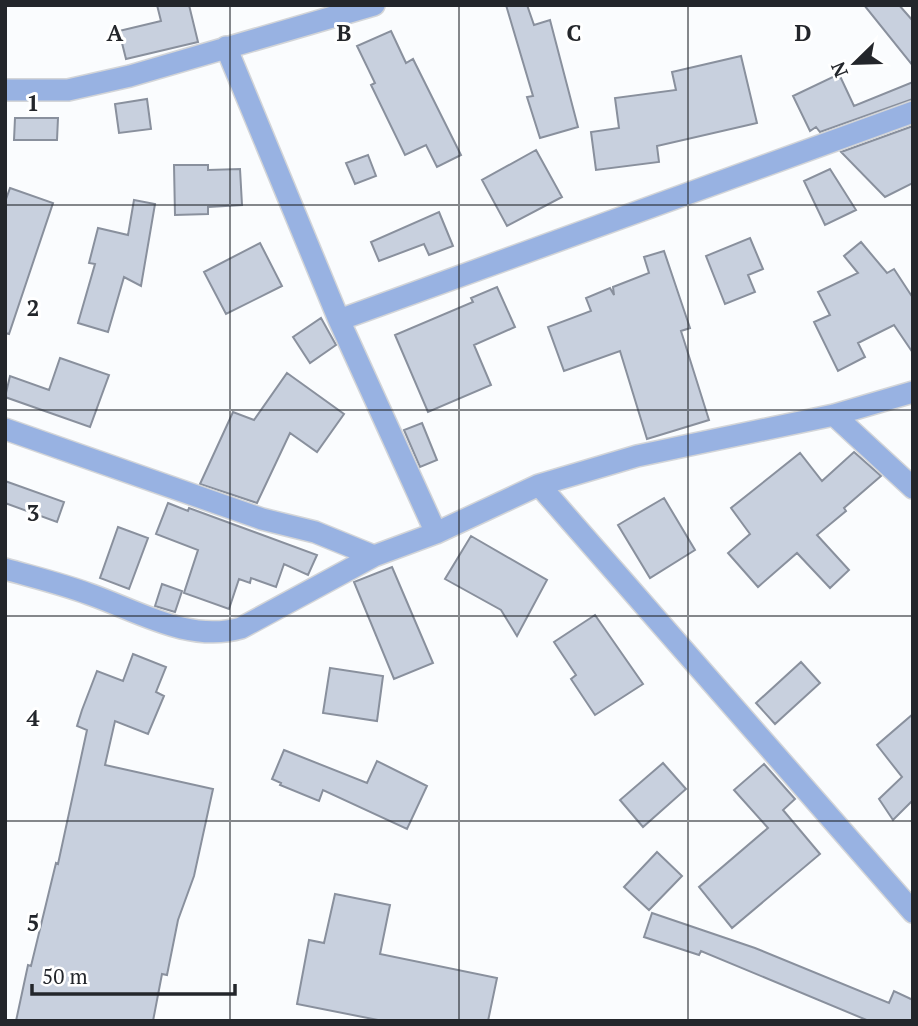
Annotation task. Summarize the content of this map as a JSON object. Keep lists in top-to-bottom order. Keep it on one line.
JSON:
{"scale_bar":"50 m","north":"bottom left","grid":{"columns":["A","B","C","D"],"rows":["1","2","3","4","5"]}}
